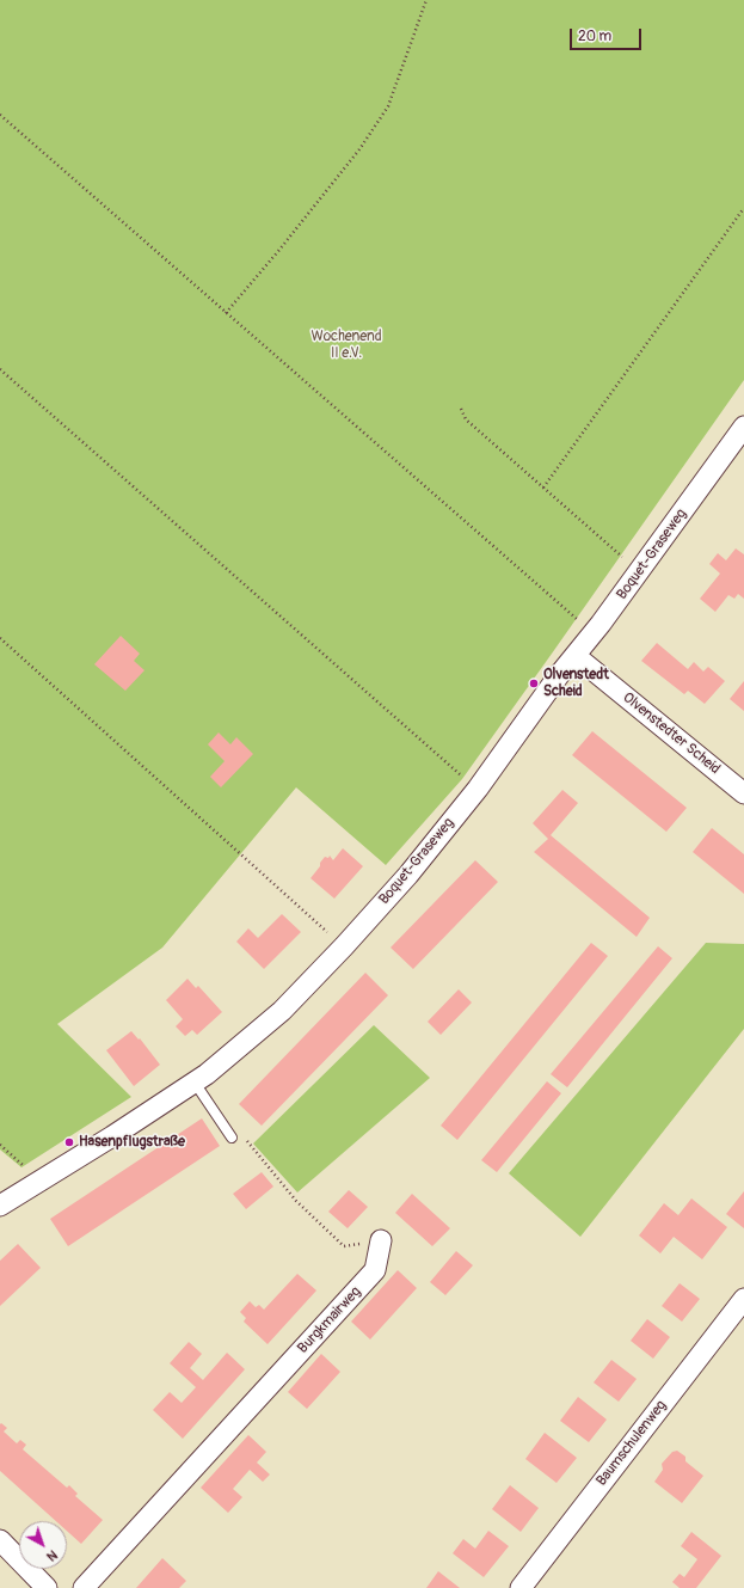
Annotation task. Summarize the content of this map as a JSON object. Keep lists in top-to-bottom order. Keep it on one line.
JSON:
{"streets":{"street":["Boquet-Graseweg","Olvenstedter Scheid","Burgkmairweg","Baumschulenweg"]},"crossings":[["Boquet-Graseweg","Olvenstedter Scheid"]],"parks":["Wochenend II e.V."],"places":["Olvenstedt Scheid","Hasenpflugstraße"],"scale_bar":"20 m","north":"bottom right"}
